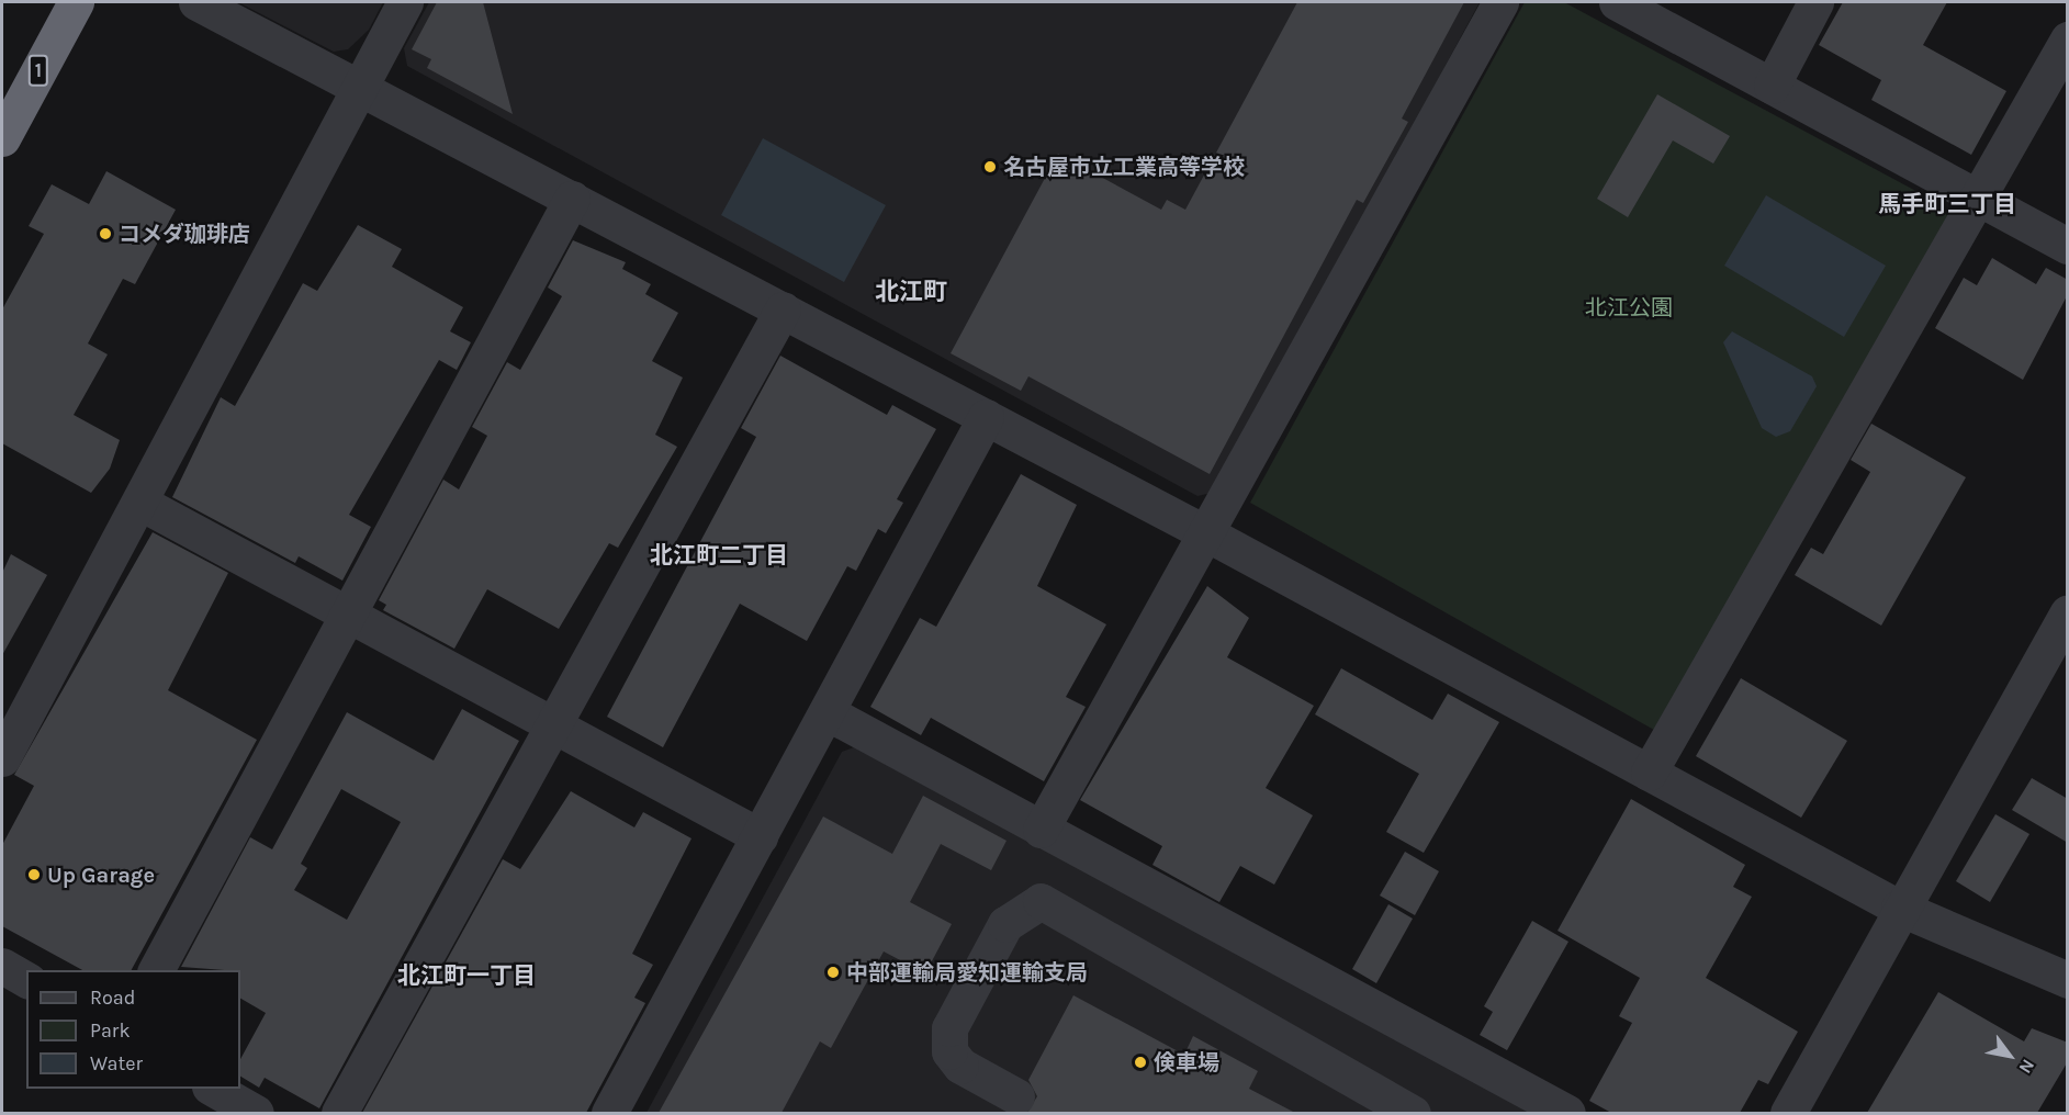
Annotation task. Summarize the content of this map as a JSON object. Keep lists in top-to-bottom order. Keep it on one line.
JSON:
{"streets":{"highway":["1"]},"districts":["馬手町三丁目","北江町","北江町二丁目","北江町一丁目"],"parks":["北江公園"],"places":["名古屋市立工業高等学校","コメダ珈琲店","Up Garage","中部運輸局愛知運輸支局","倹車場"],"legend":["Road","Park","Water"],"north":"bottom right"}
